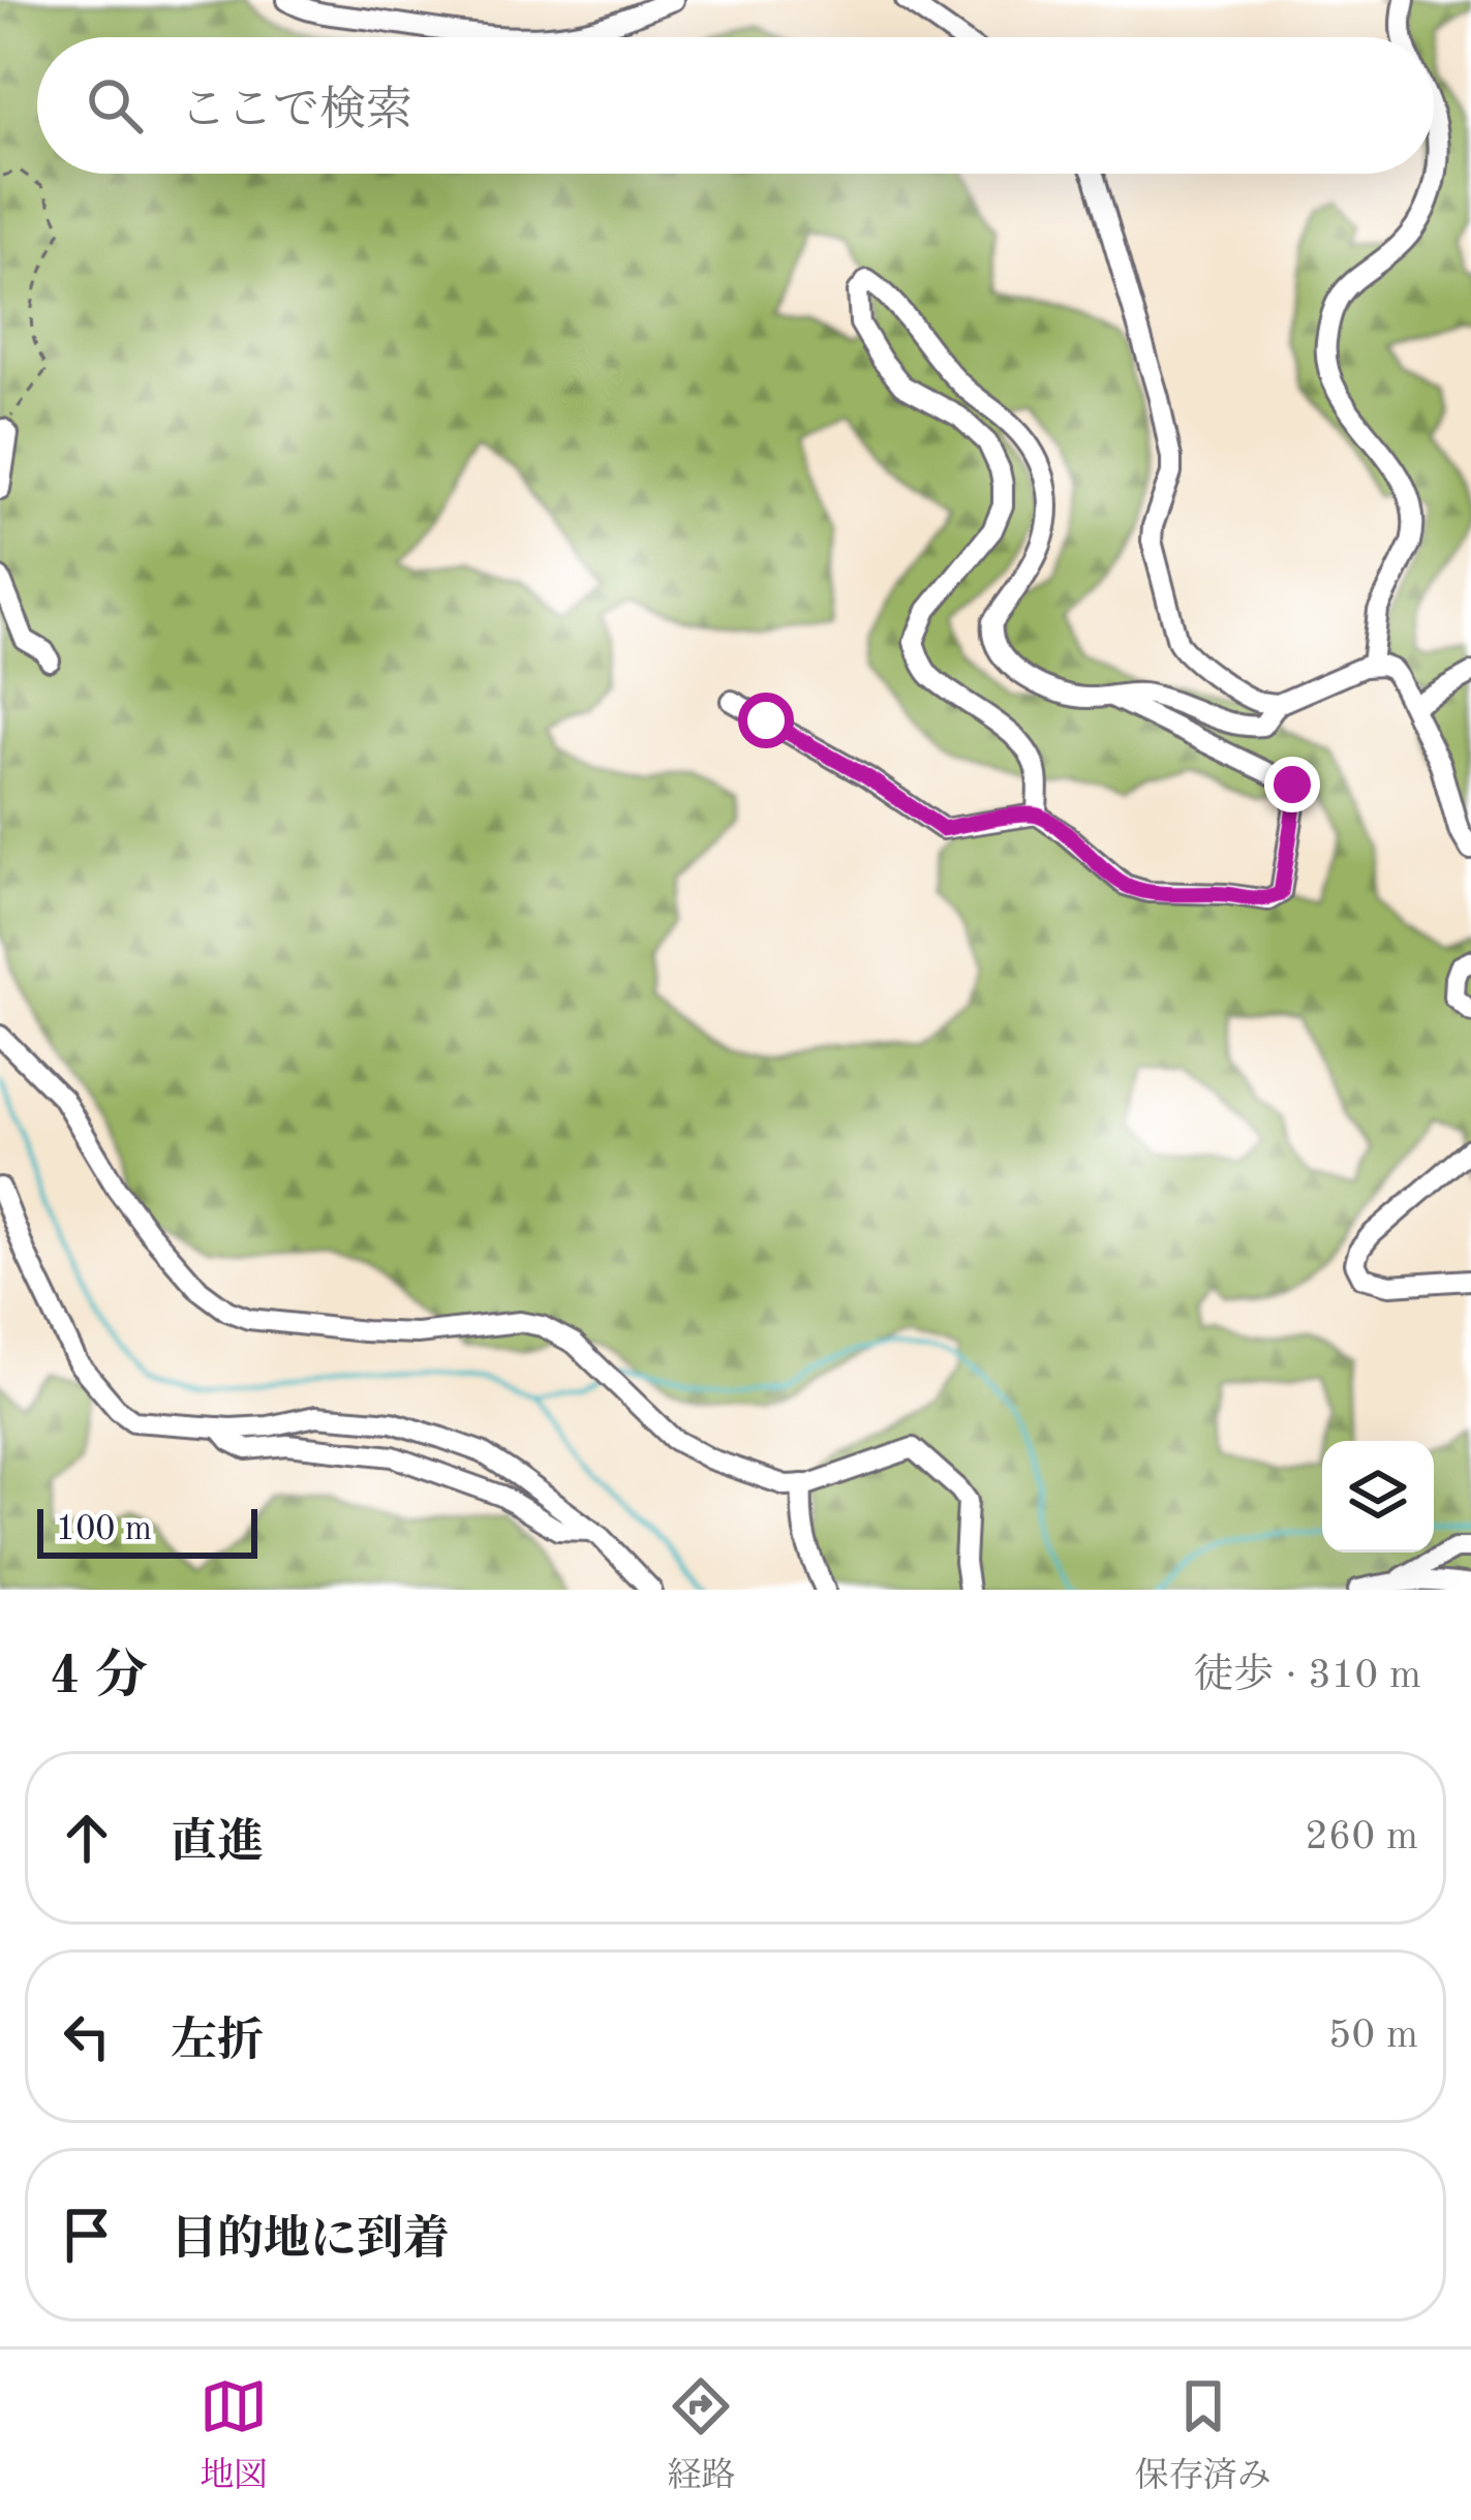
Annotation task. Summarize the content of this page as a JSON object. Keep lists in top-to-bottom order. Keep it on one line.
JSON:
{"scale_bar":"100 m","page":{"search":"ここで検索","scale":"100 m","heading":["4 分","徒歩 · 310 m"],"list":[["直進","260 m"],["左折","50 m"],"目的地に到着"],"nav":["地図","経路","保存済み"]}}
